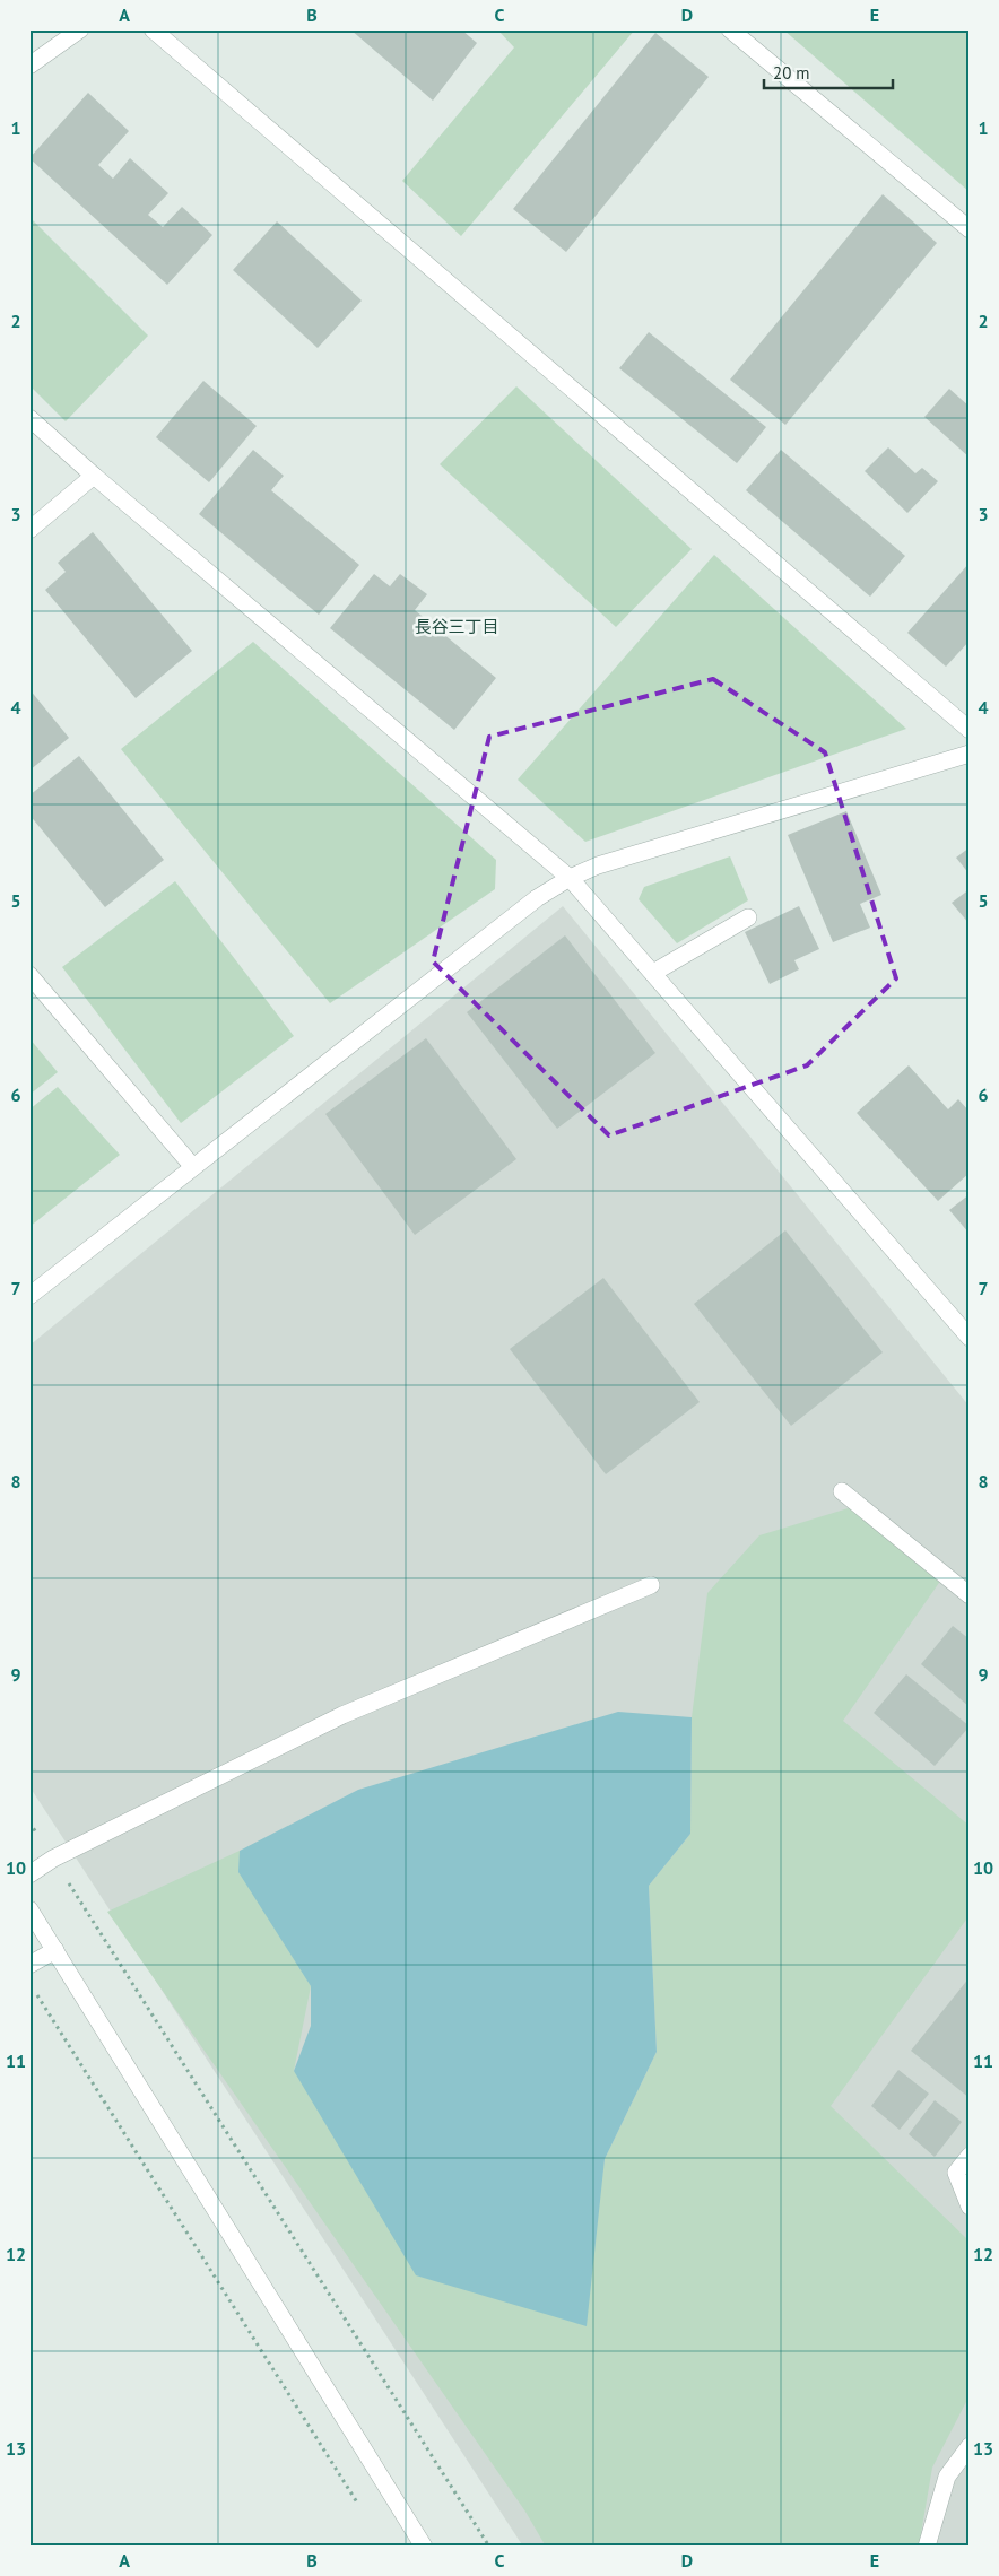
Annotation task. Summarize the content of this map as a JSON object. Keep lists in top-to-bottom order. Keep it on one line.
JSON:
{"districts":["長谷三丁目"],"scale_bar":"20 m","grid":{"columns":["A","B","C","D","E"],"rows":["1","2","3","4","5","6","7","8","9","10","11","12","13"]}}
